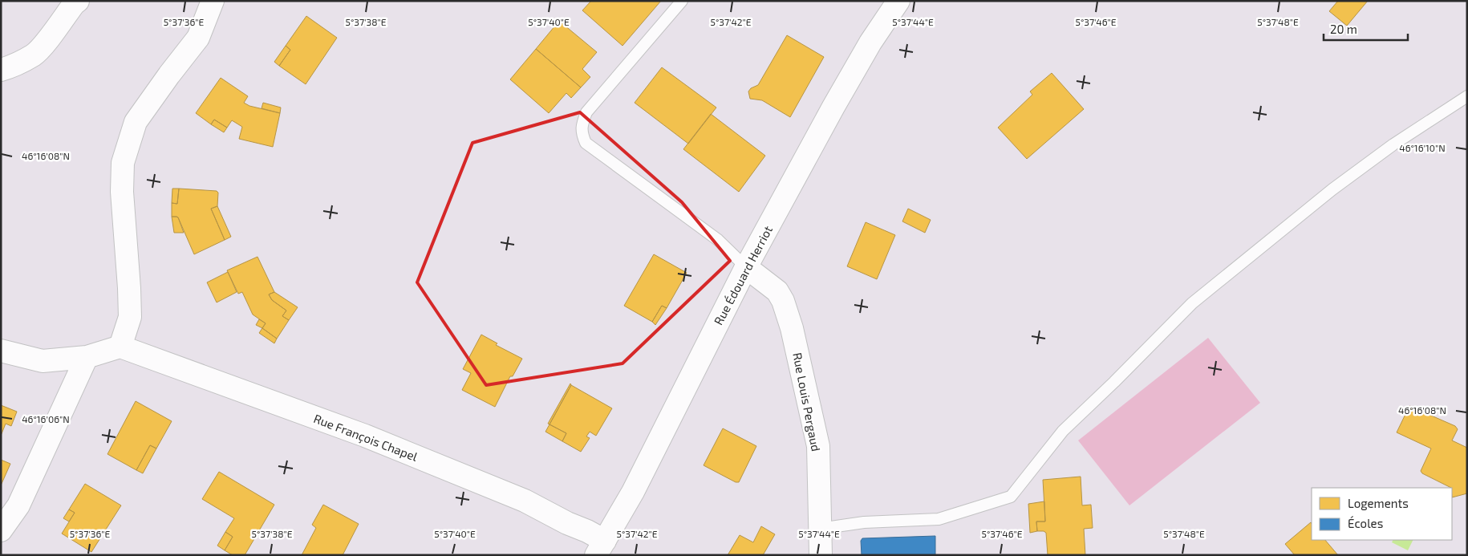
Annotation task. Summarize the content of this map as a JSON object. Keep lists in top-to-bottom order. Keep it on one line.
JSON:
{"streets":{"street":["Rue Édouard Herriot","Rue Louis Pergaud","Rue François Chapel"]},"crossings":[["Rue Édouard Herriot","Rue Louis Pergaud"],["Rue Édouard Herriot","Rue François Chapel"]],"legend":["Logements","Écoles"],"scale_bar":"20 m","coordinates":["5°37'36\"E","5°37'38\"E","5°37'40\"E","5°37'42\"E","5°37'44\"E","5°37'48\"E","5°37'46\"E","46°16'10\"N","46°16'08\"N","46°16'06\"N"]}
